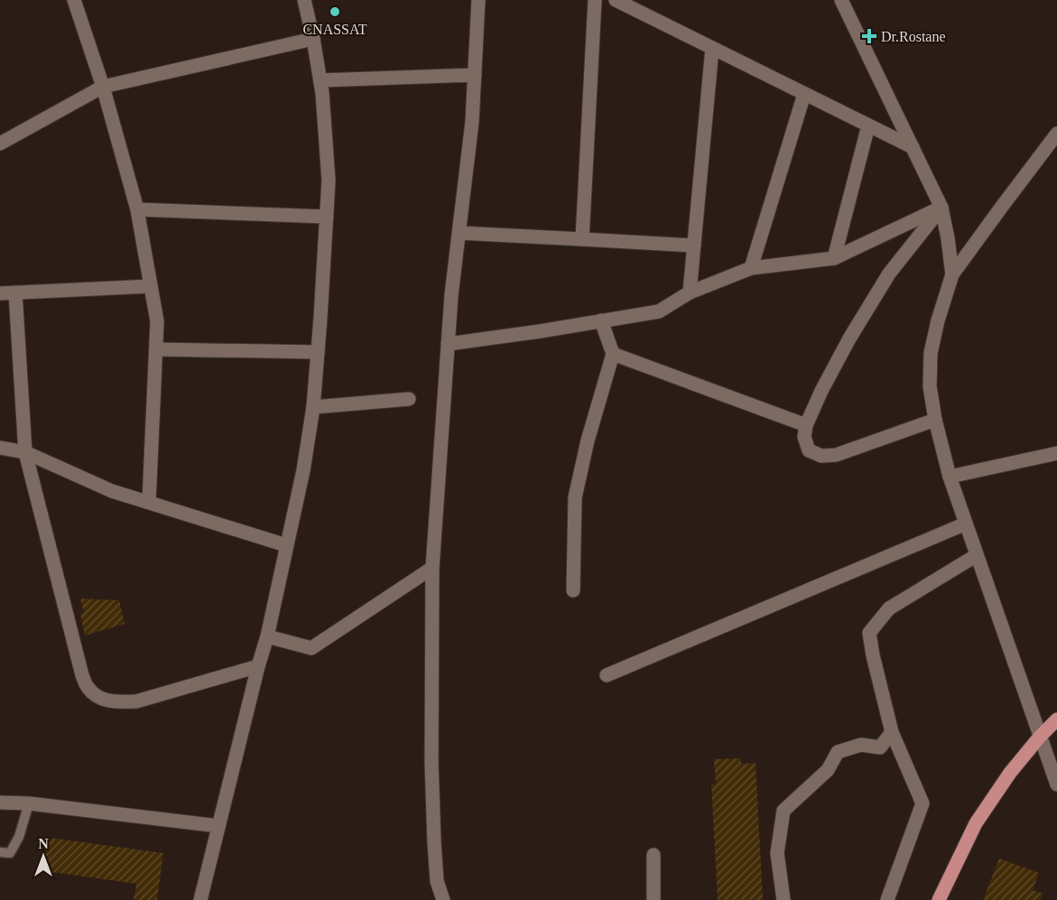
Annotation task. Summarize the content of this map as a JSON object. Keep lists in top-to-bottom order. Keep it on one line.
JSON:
{"places":{"other":["CNASSAT"],"health":["Dr.Rostane"]},"north":"top"}
